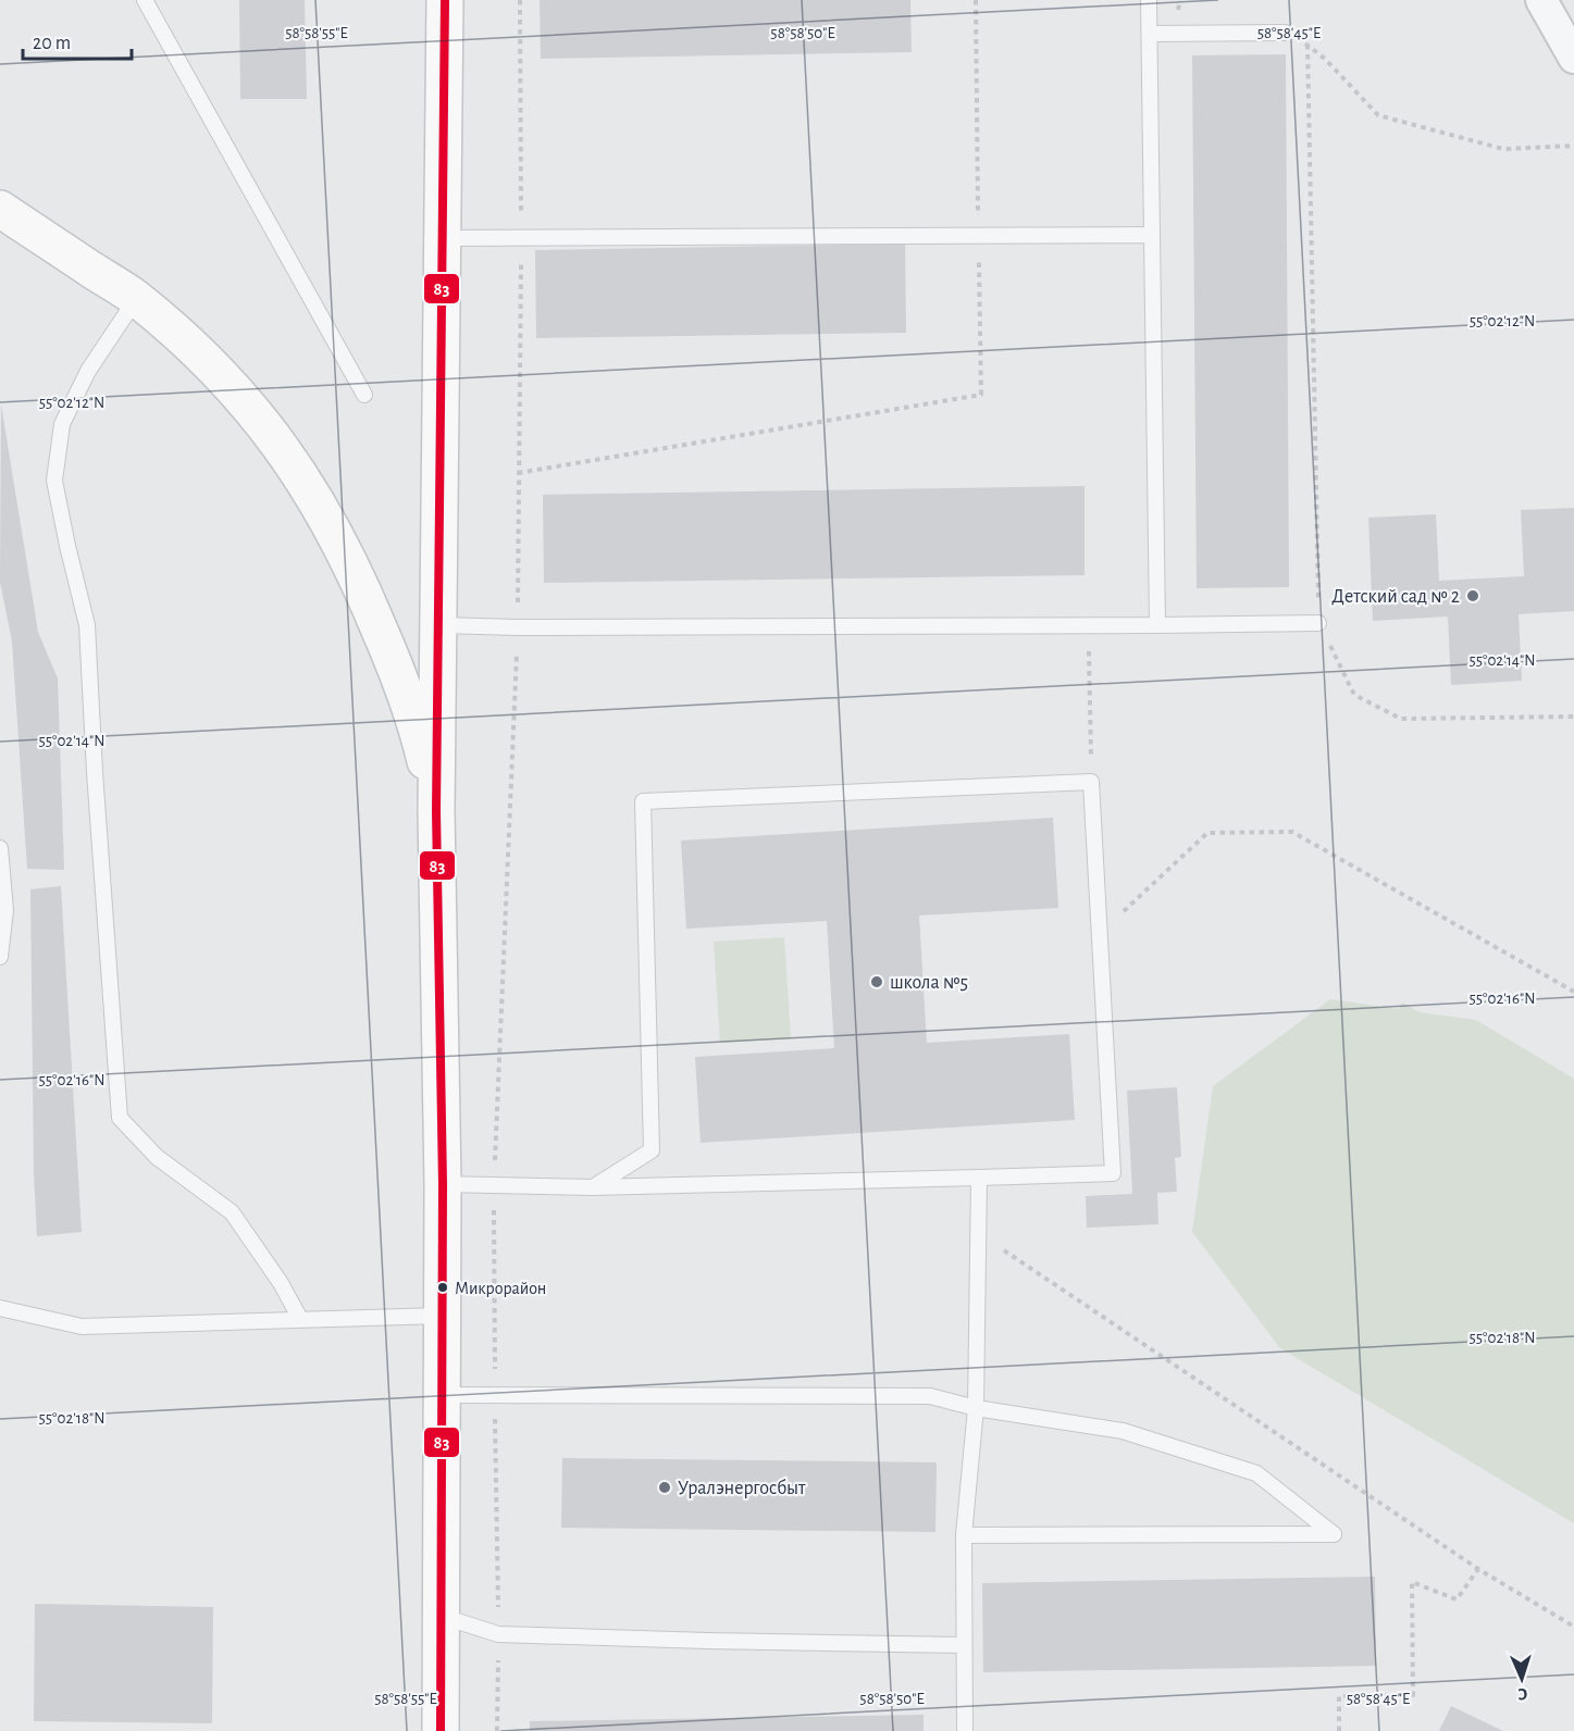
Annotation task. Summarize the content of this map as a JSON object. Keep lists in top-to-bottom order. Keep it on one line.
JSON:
{"places":["Детский сад № 2","школа №5","Микрорайон","Уралэнергосбыт"],"lines":["transit line 83"],"scale_bar":"20 m","north":"bottom","coordinates":["58°58'50\"E","58°58'55\"E","58°58'45\"E","55°02'12\"N","55°02'14\"N","55°02'16\"N","55°02'18\"N"]}
